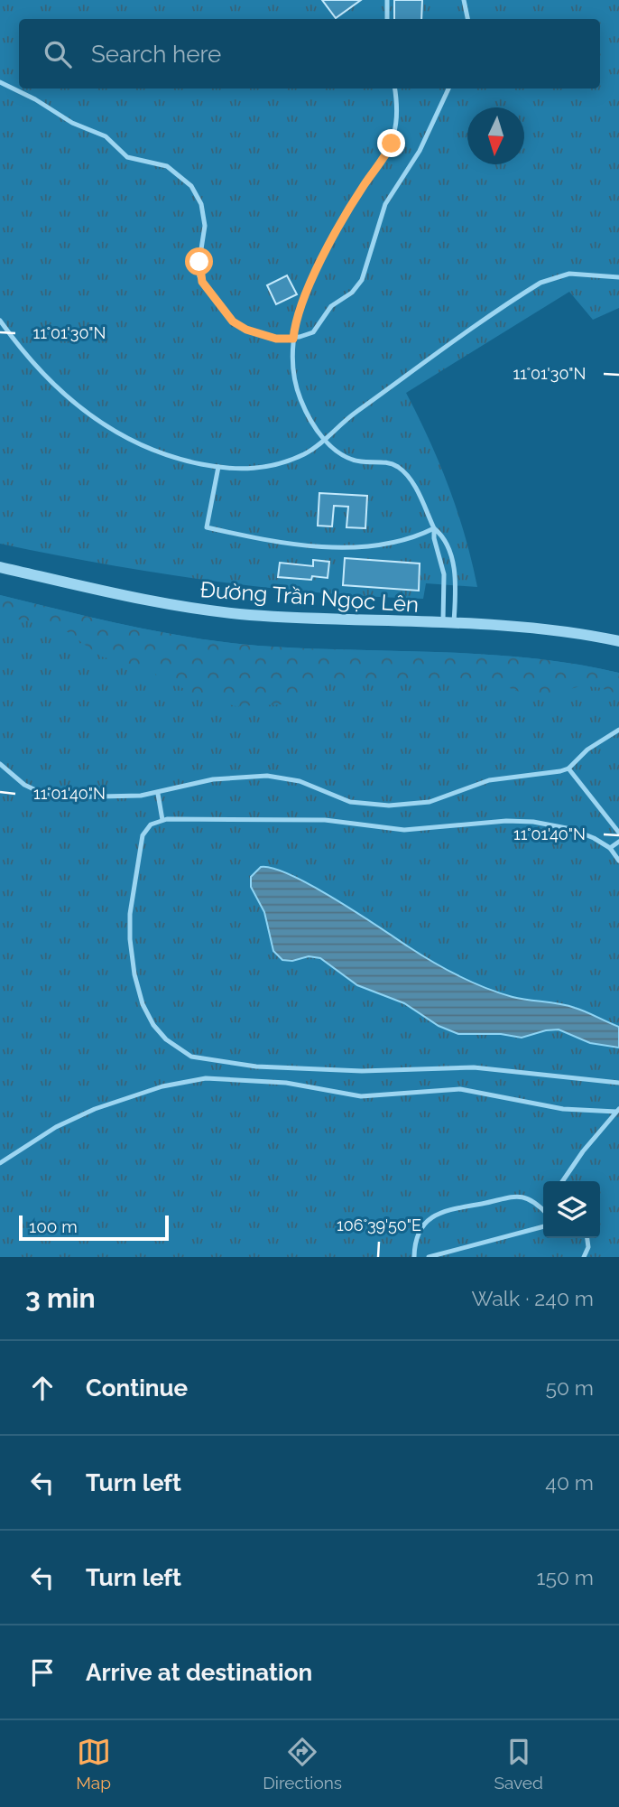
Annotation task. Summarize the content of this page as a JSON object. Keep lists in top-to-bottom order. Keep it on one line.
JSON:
{"streets":{"street":["Đường Trần Ngọc Lên"]},"scale_bar":"100 m","north":"bottom","page":{"search":"Search here","scale":"100 m","heading":["3 min","Walk · 240 m"],"list":[["Continue","50 m"],["Turn left","40 m"],["Turn left","150 m"],"Arrive at destination"],"nav":["Map","Directions","Saved"]},"coordinates":["11°01'30\"N","11°01'40\"N","106°39'50\"E"]}
